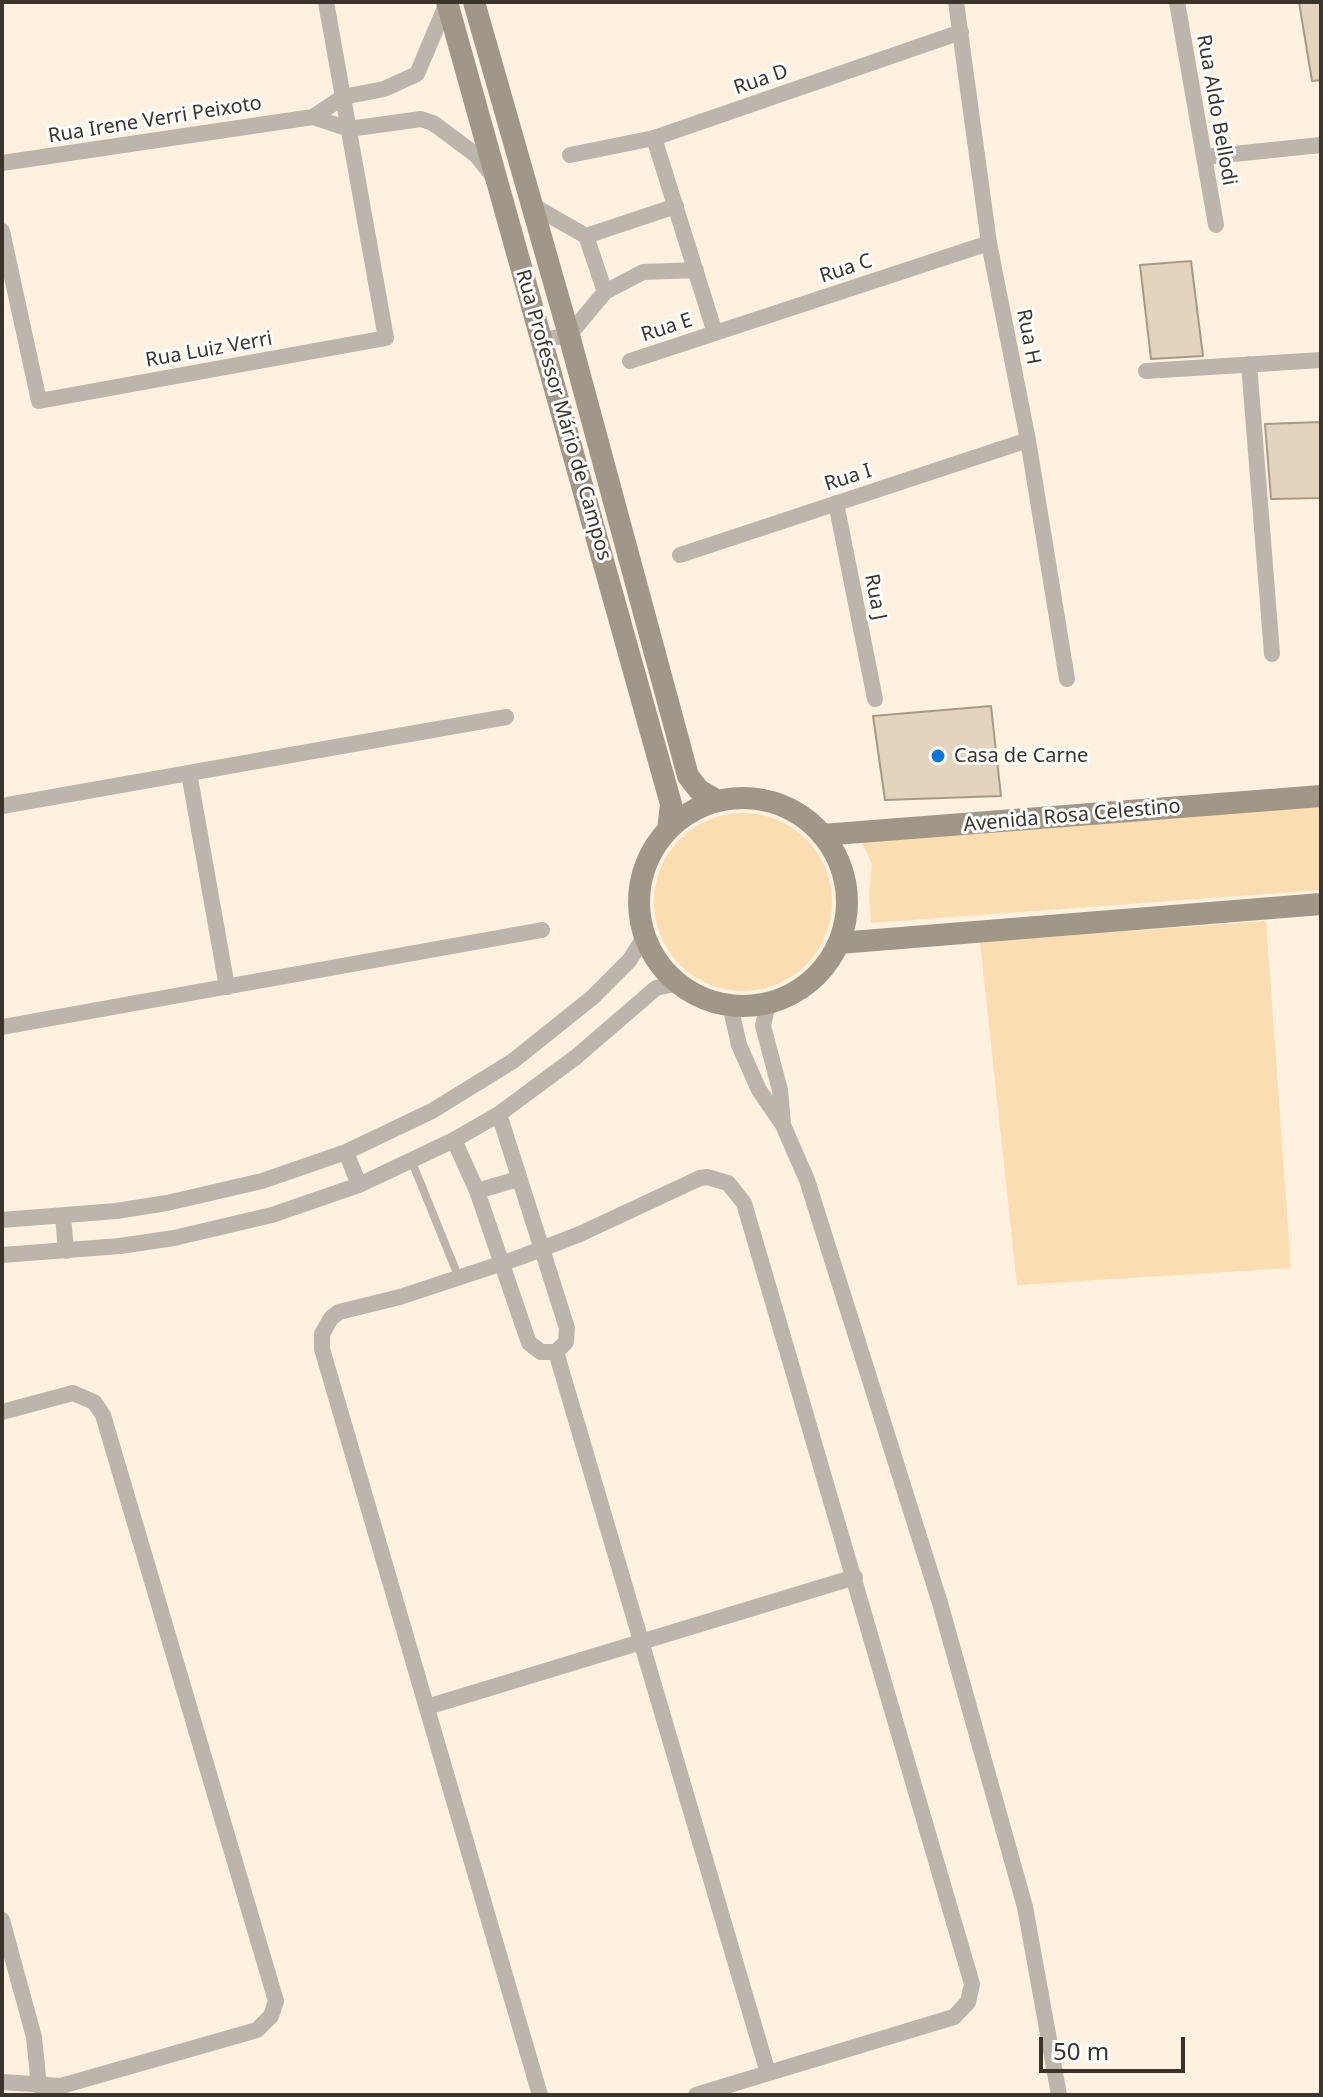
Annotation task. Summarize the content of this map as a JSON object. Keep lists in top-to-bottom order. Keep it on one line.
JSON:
{"streets":{"street":["Rua D","Rua Aldo Bellodi","Rua Irene Verri Peixoto","Rua C","Rua E","Rua H","Rua Luiz Verri","Rua Professor Mário de Campos","Rua I","Rua J","Avenida Rosa Celestino"]},"crossings":[["Rua D","Rua H"],["Rua C","Rua E"],["Rua C","Rua H"],["Rua H","Rua I"],["Rua Professor Mário de Campos","Avenida Rosa Celestino"],["Rua I","Rua J"]],"places":["Casa de Carne"],"scale_bar":"50 m"}
